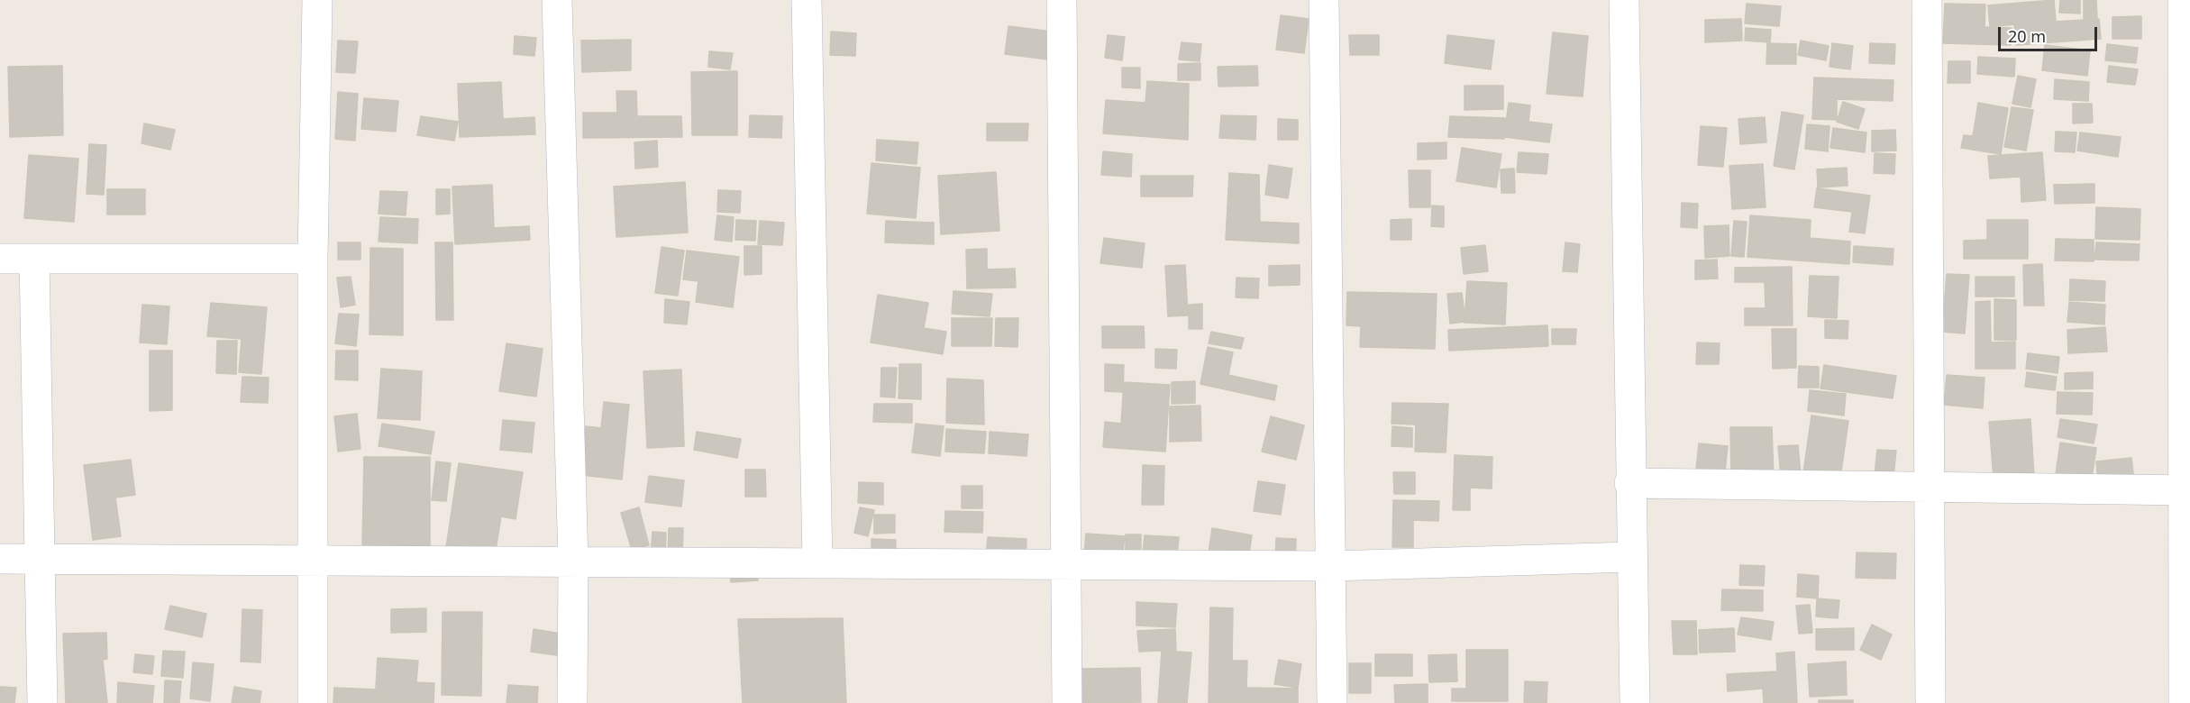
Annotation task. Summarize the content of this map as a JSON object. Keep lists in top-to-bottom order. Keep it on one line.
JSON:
{"scale_bar":"20 m"}
